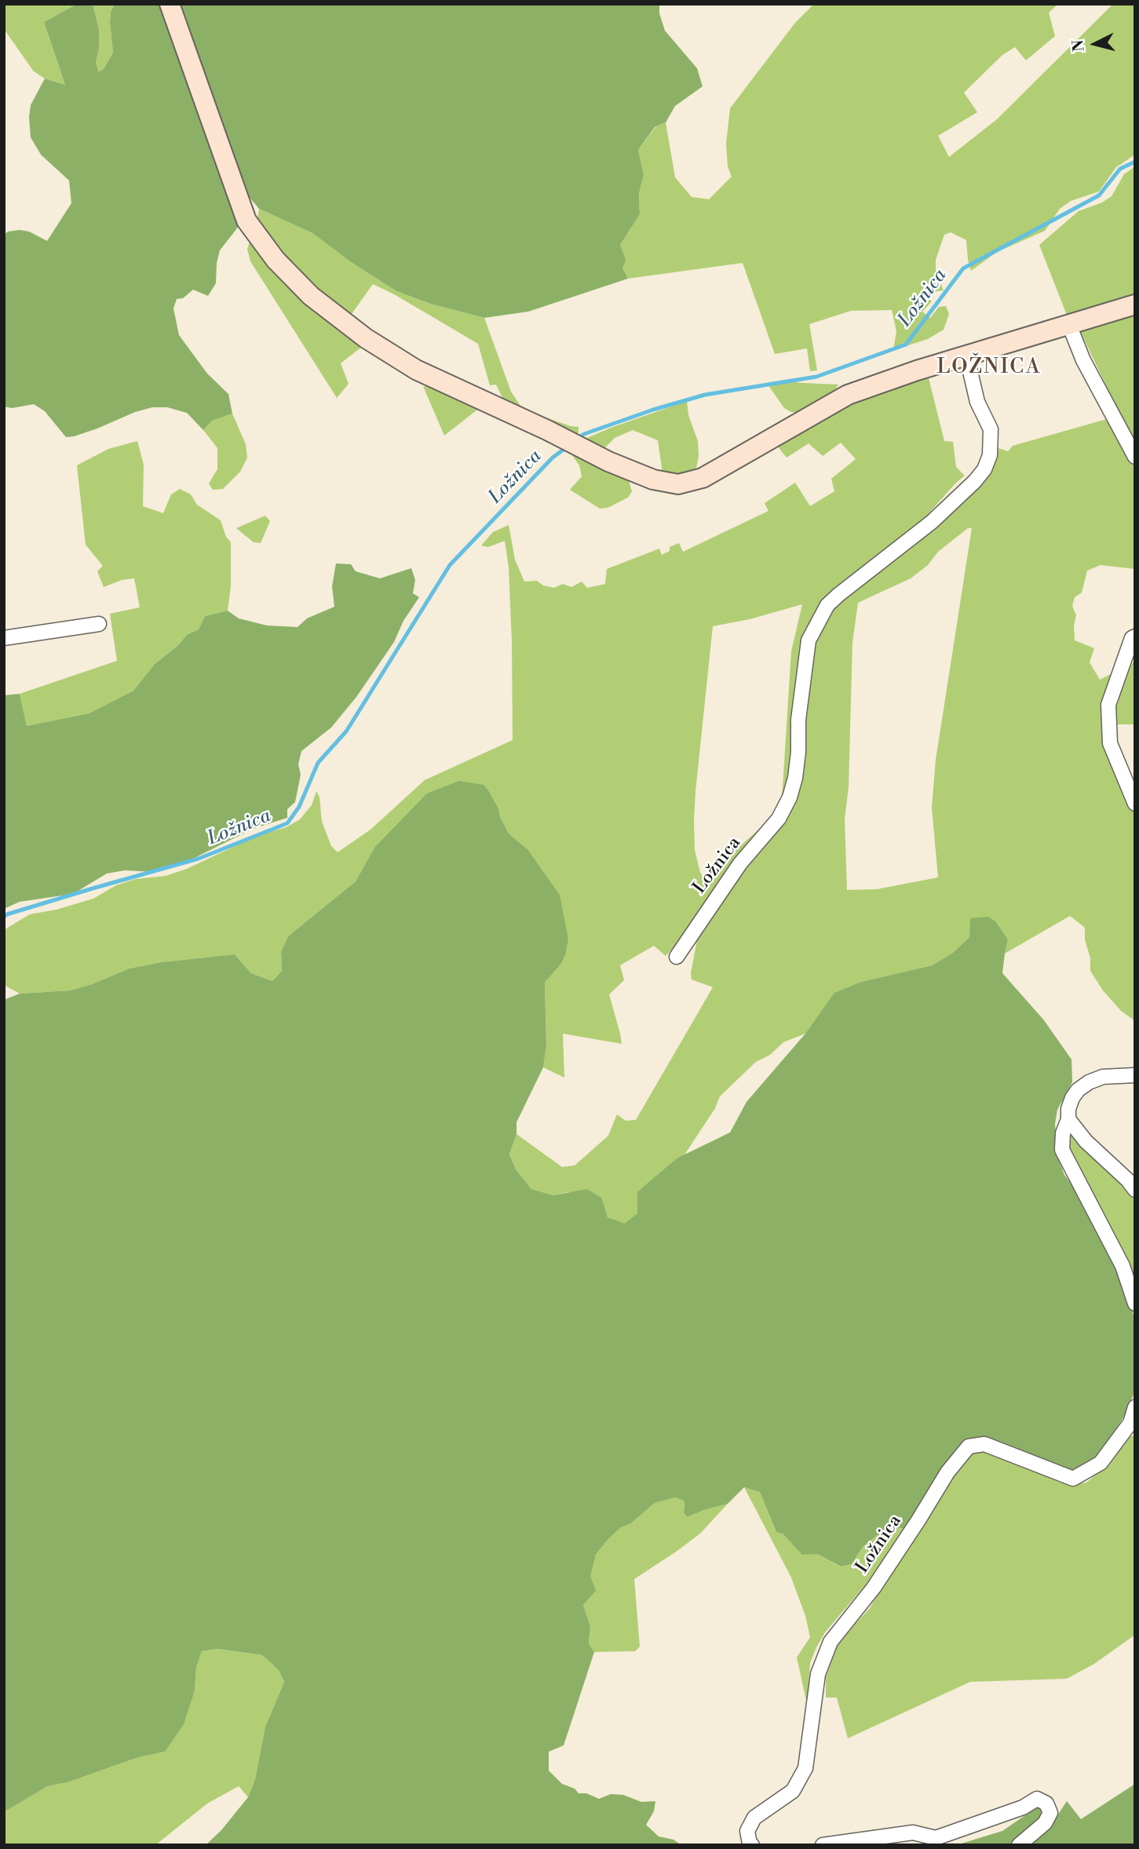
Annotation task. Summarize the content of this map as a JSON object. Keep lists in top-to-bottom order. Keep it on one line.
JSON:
{"streets":{"street":["Ložnica"]},"districts":["LOŽNICA"],"water":["Ložnica"],"north":"left"}
